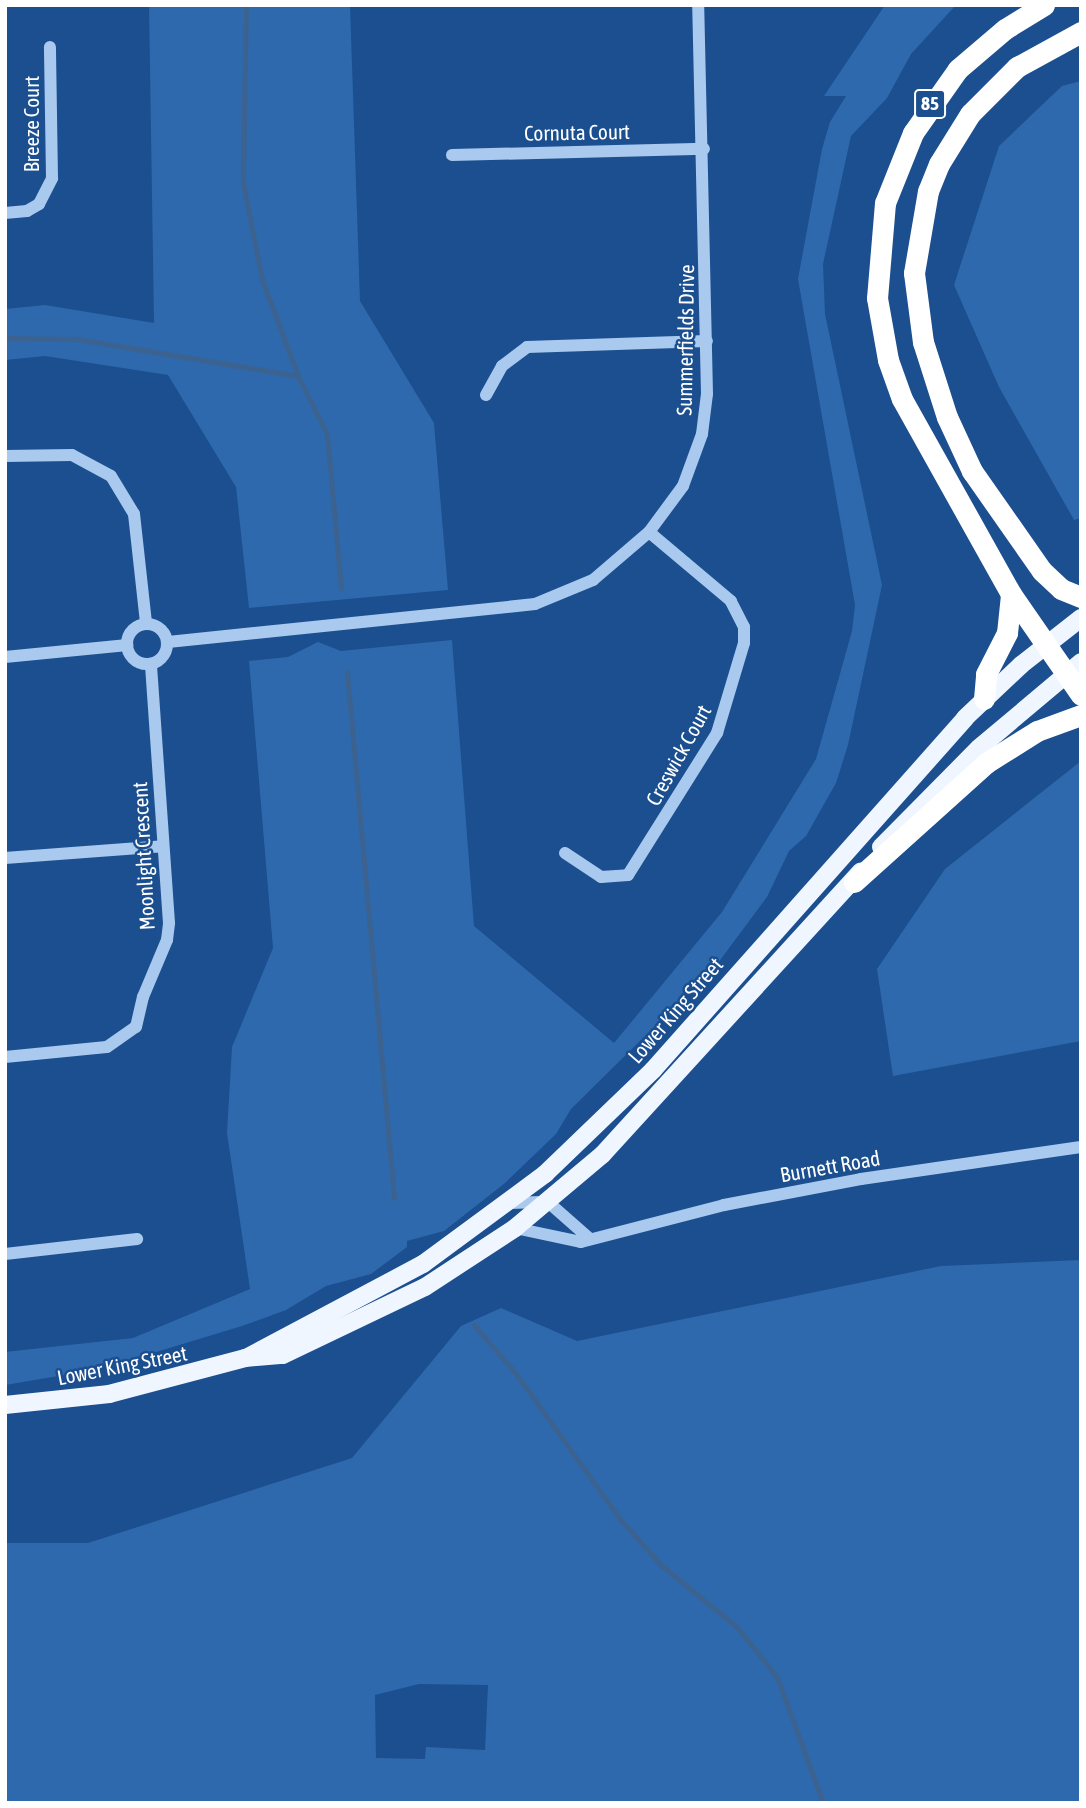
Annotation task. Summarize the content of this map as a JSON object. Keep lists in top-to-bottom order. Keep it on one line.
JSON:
{"streets":{"highway":["85"],"main road":["Lower King Street"],"street":["Breeze Court","Cornuta Court","Summerfields Drive","Creswick Court","Moonlight Crescent","Burnett Road"]},"crossings":[["85","Lower King Street"],["Cornuta Court","Summerfields Drive"],["Summerfields Drive","Creswick Court"],["Summerfields Drive","Moonlight Crescent"],["Lower King Street","Burnett Road"]]}
